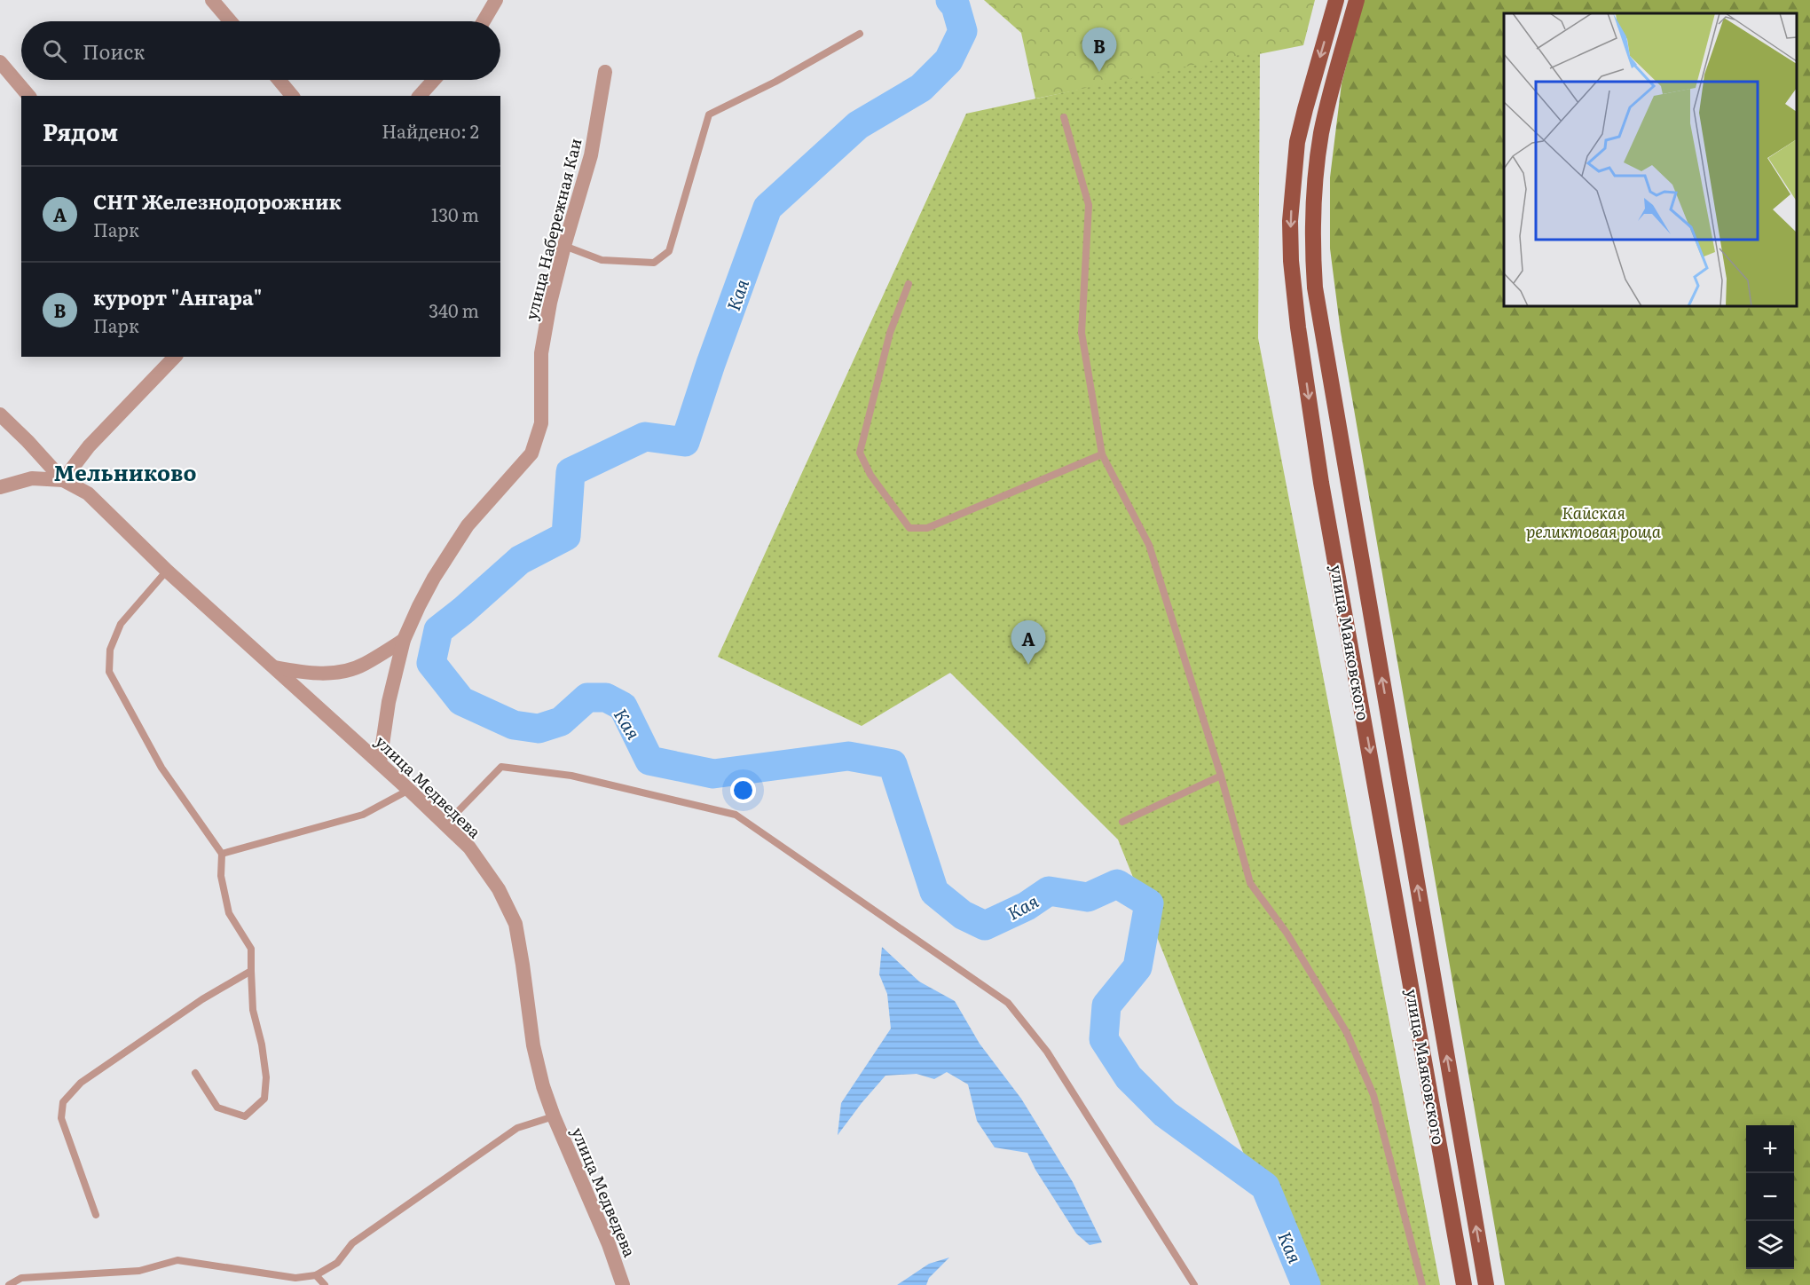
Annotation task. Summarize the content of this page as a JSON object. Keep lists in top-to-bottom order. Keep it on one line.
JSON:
{"streets":{"main road":["улица Маяковского"],"street":["улица Набережная Каи","улица Медведева"]},"crossings":[["улица Набережная Каи","улица Медведева"]],"districts":["Мельниково"],"water":["Кая"],"parks":["Кайская реликтовая роща"],"page":{"search":"Поиск","pins":["B","A"],"heading":["Рядом","Найдено: 2"],"list":[{"mark":"A","name":"СНТ Железнодорожник","note":"Парк","value":"130 m"},{"mark":"B","name":"курорт \"Ангара\"","note":"Парк","value":"340 m"}],"map_buttons":["+","−"]}}
